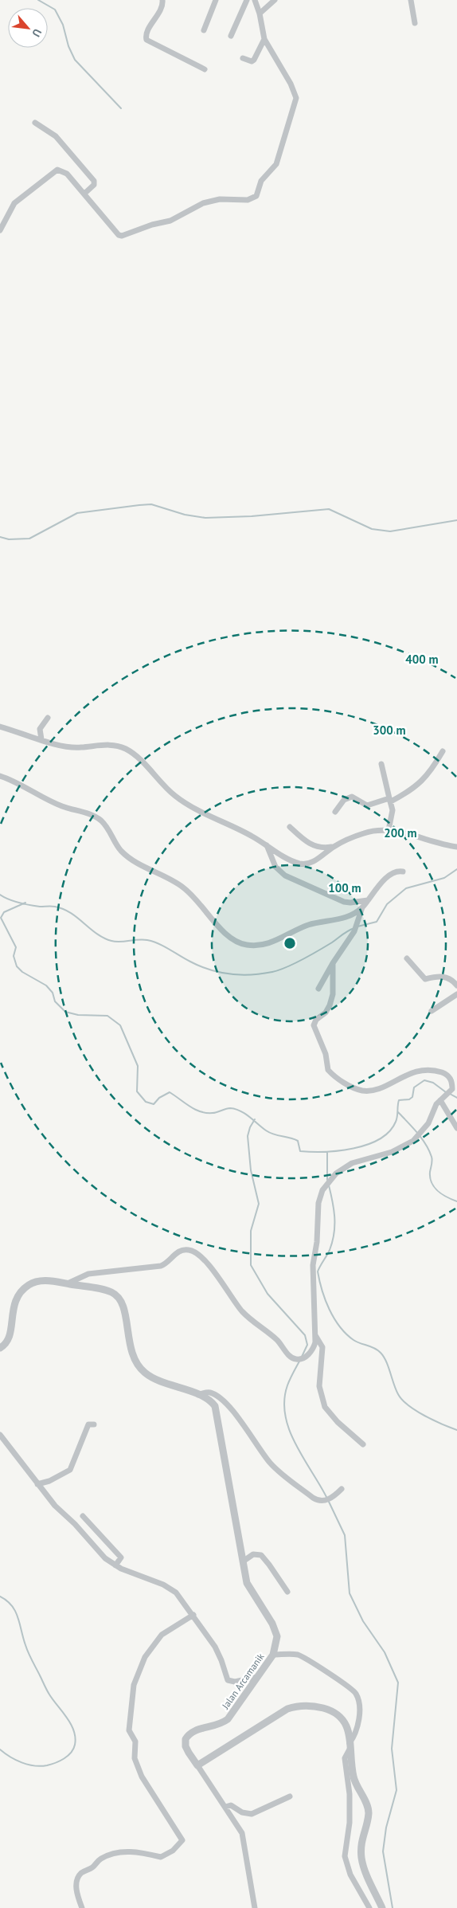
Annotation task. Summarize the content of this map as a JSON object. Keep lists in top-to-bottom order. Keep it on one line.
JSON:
{"streets":{"street":["Jalan Arcamanik"]},"north":"bottom right","rings":["400 m","300 m","200 m","100 m"]}
